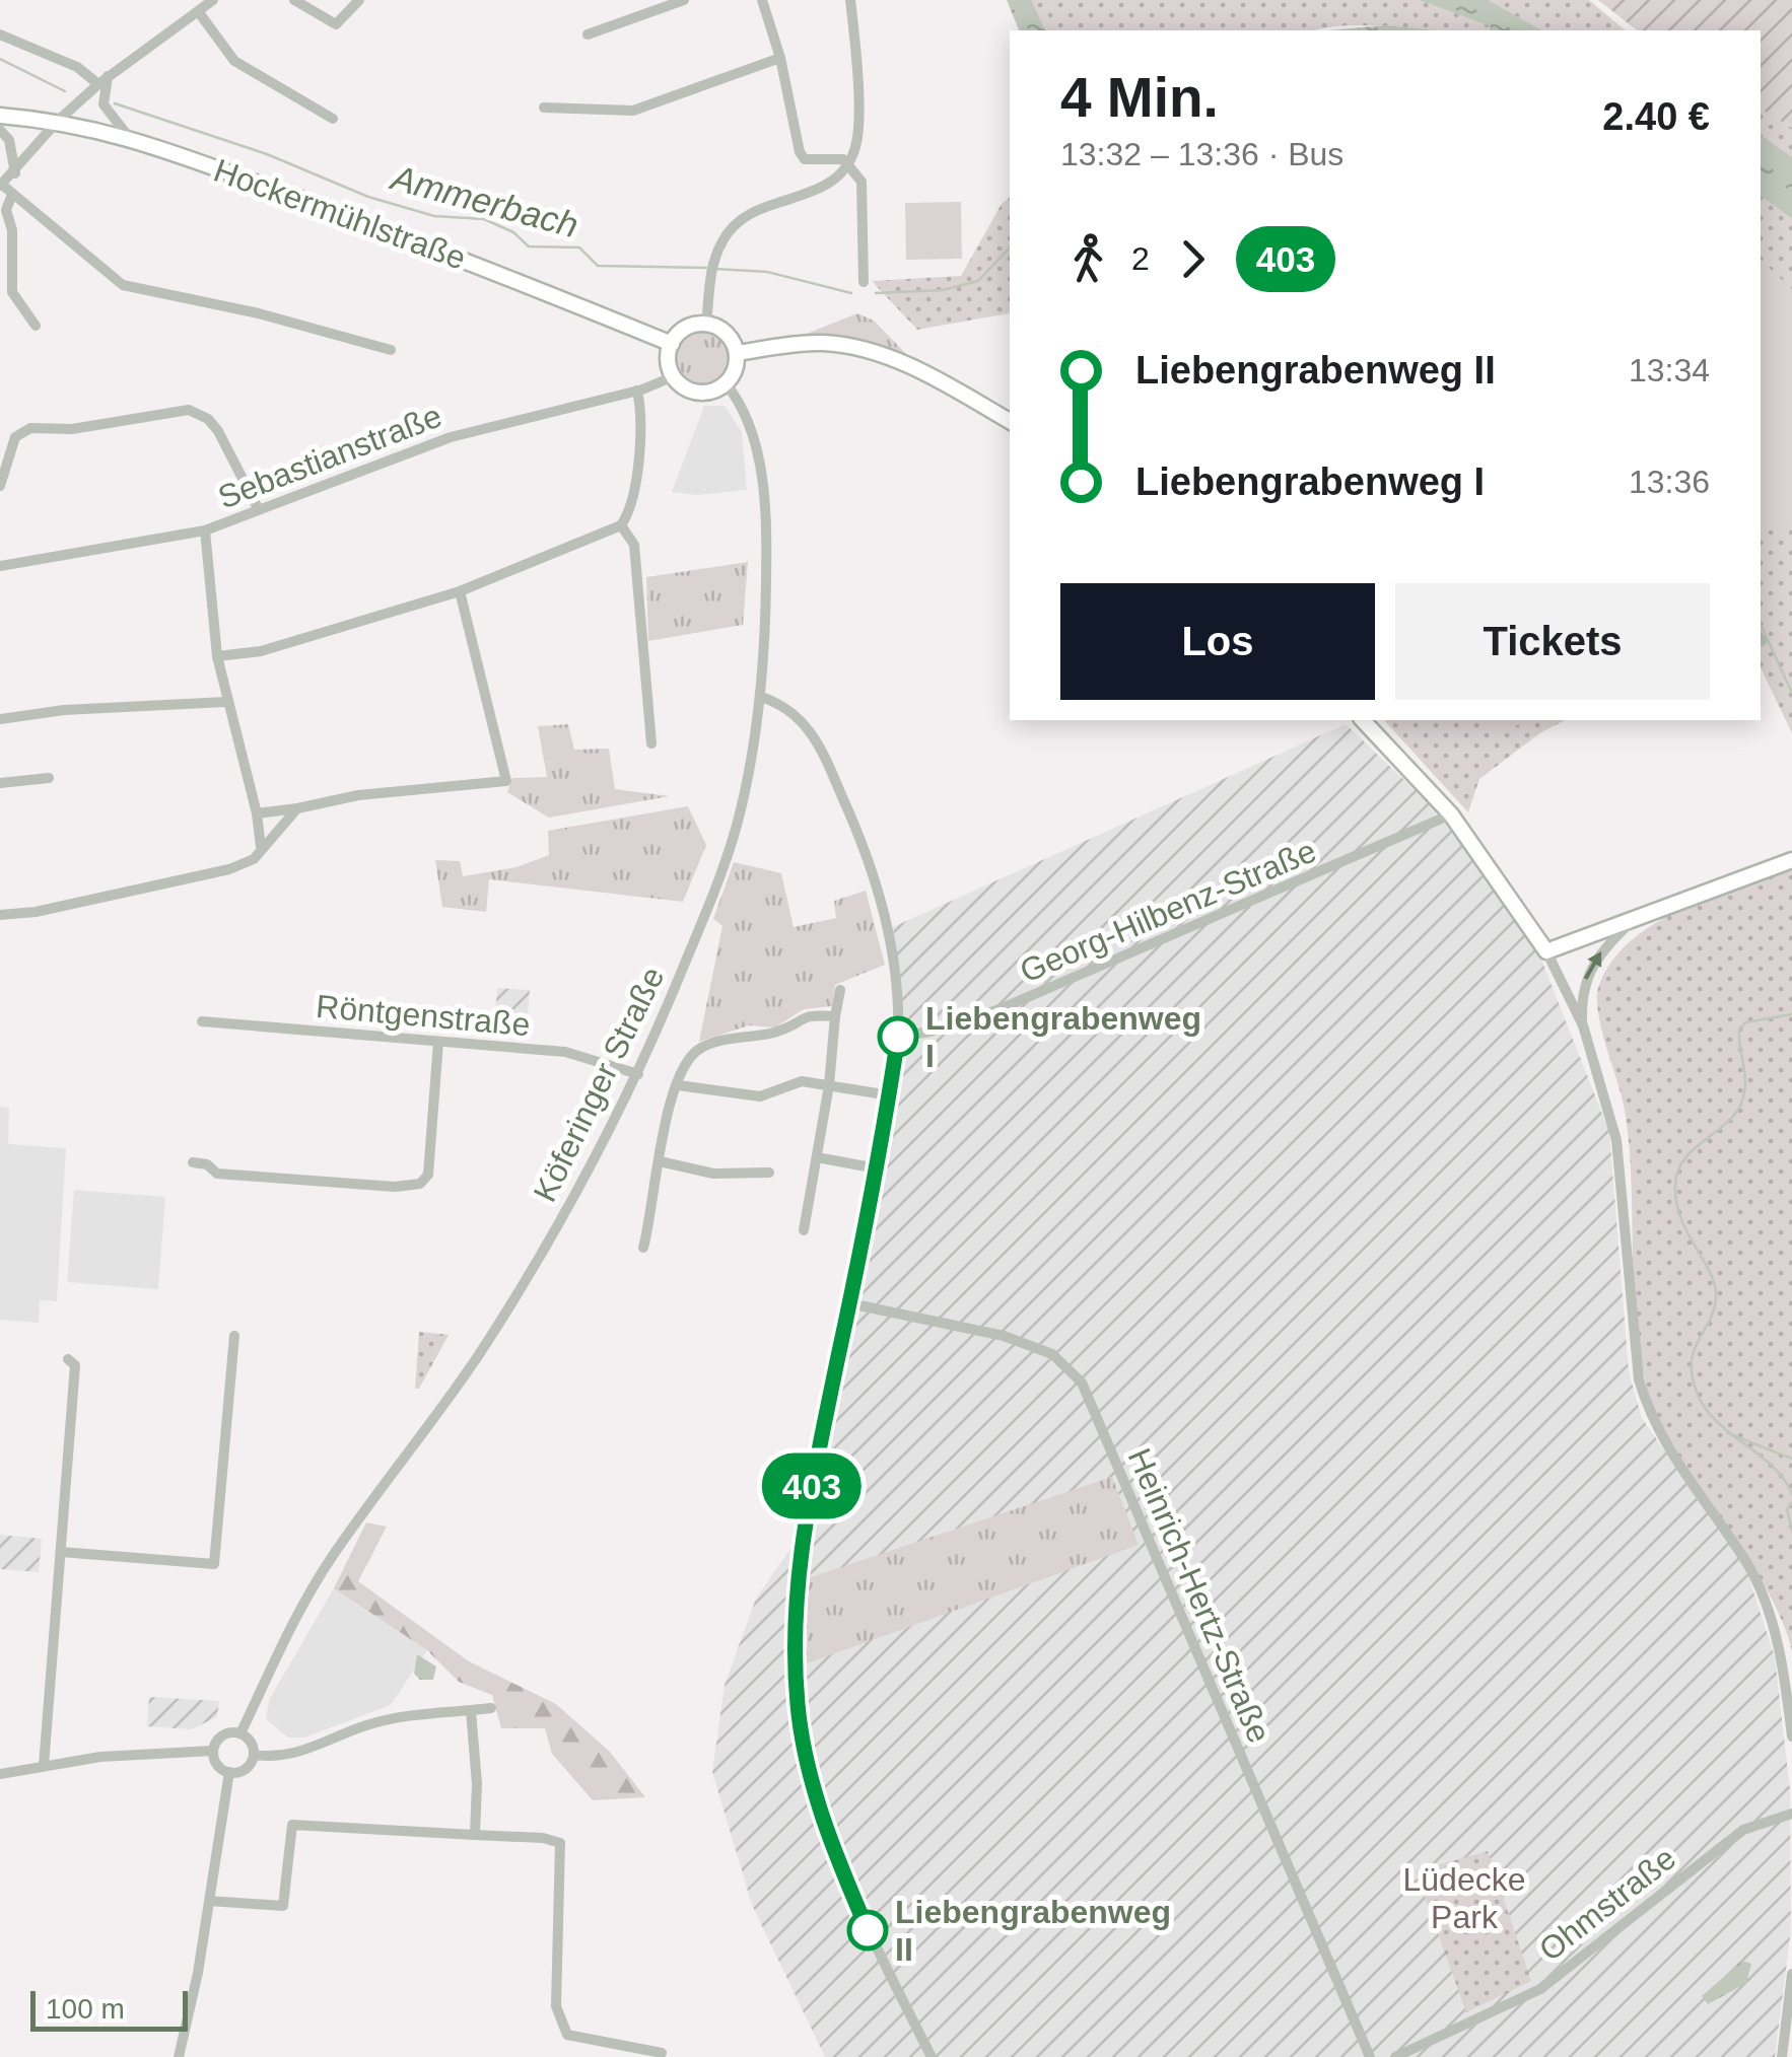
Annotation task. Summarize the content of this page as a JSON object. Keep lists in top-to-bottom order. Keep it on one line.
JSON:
{"streets":{"main road":["Hockermühlstraße"],"street":["Sebastianstraße","Georg-Hilbenz-Straße","Röntgenstraße","Köferinger Straße","Heinrich-Hertz-Straße","Ohmstraße"]},"crossings":[["Hockermühlstraße","Sebastianstraße"],["Hockermühlstraße","Köferinger Straße"],["Sebastianstraße","Köferinger Straße"],["Röntgenstraße","Köferinger Straße"]],"water":["Ammerbach"],"parks":["Lüdecke Park"],"places":["Liebengrabenweg I","Liebengrabenweg II"],"lines":["bus line 403"],"scale_bar":"100 m","page":{"on_map":"403","heading":["4 Min.","13:32 – 13:36 · Bus","2.40 €"],"legs":["2","403"],"list":[{"name":"Liebengrabenweg II","value":"13:34"},{"name":"Liebengrabenweg I","value":"13:36"}],"buttons":["Los","Tickets"],"scale":"100 m"}}
